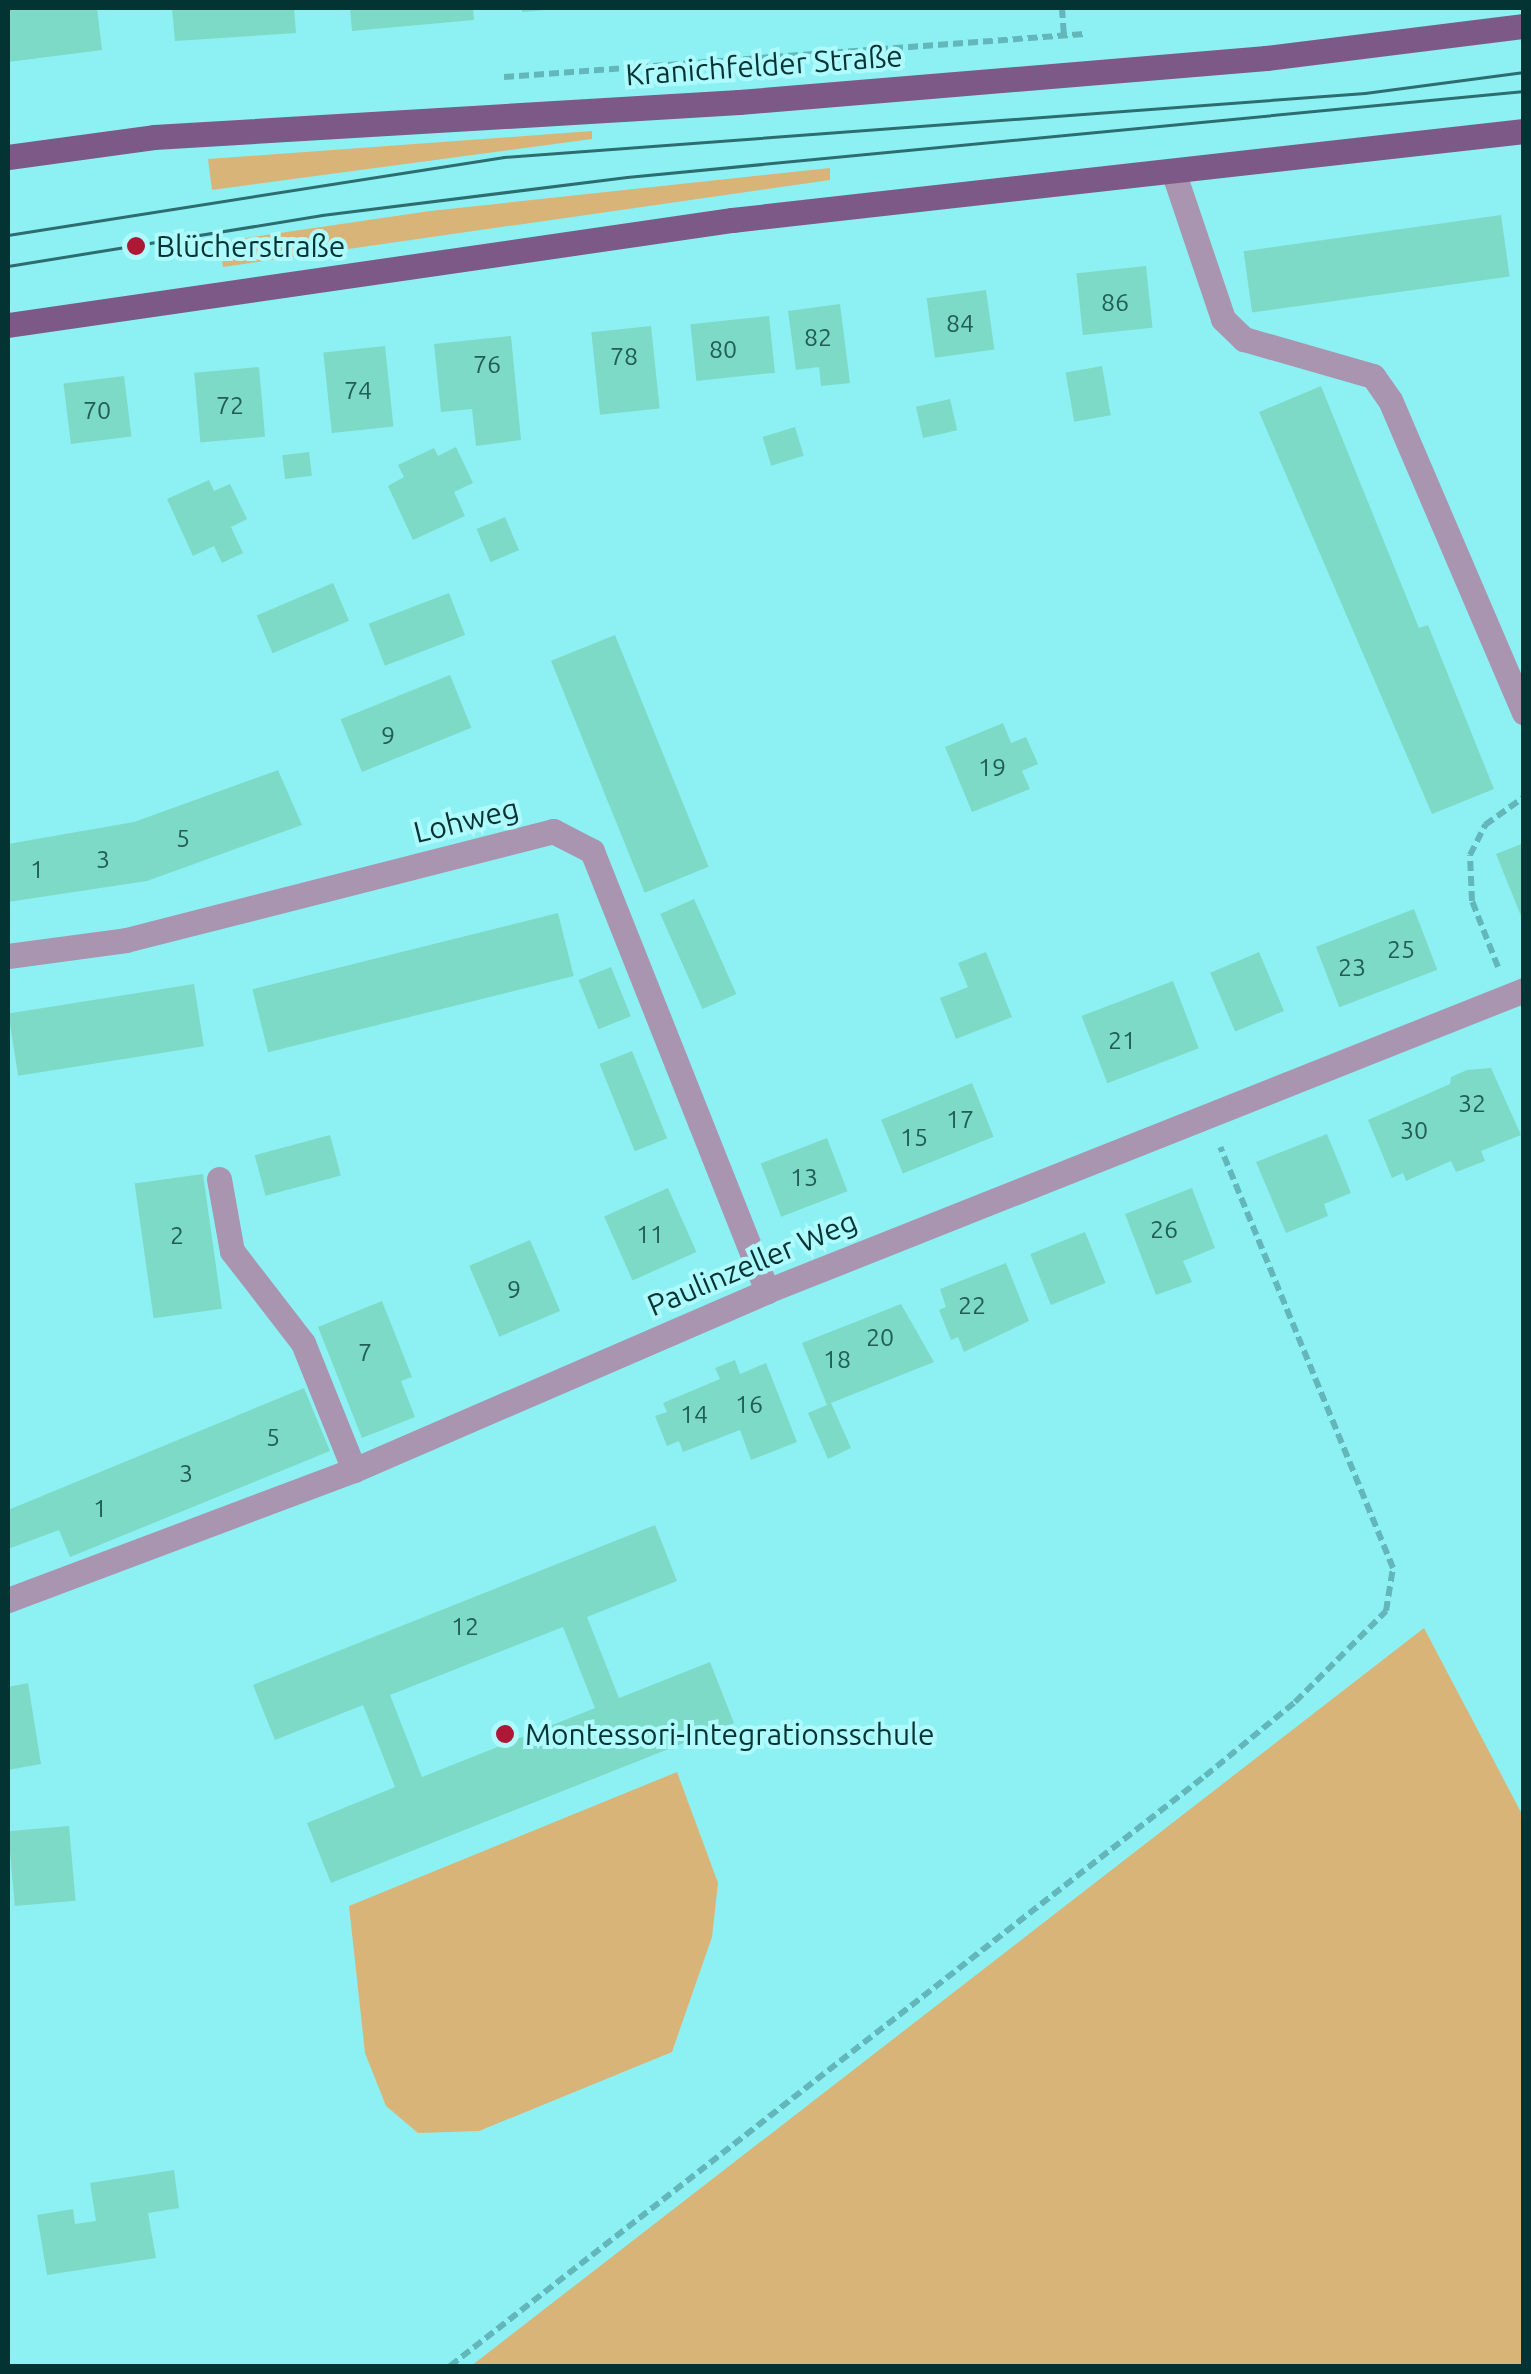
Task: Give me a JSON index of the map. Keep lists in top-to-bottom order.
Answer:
{
  "streets": {
    "main road": ["Kranichfelder Straße"],
    "street": ["Lohweg", "Paulinzeller Weg"]
  },
  "crossings": [
    ["Lohweg", "Paulinzeller Weg"]
  ],
  "places": ["Blücherstraße", "Montessori-Integrationsschule"],
  "house_numbers": [
    "86",
    "84",
    "82",
    "80",
    "78",
    "76",
    "74",
    "72",
    "70",
    "9",
    "19",
    "5",
    "3",
    "1",
    "25",
    "23",
    "21",
    "32",
    "17",
    "30",
    "15",
    "13",
    "26",
    "11",
    "2",
    "9",
    "22",
    "20",
    "7",
    "18",
    "16",
    "14",
    "5",
    "3",
    "1",
    "12"
  ]
}
